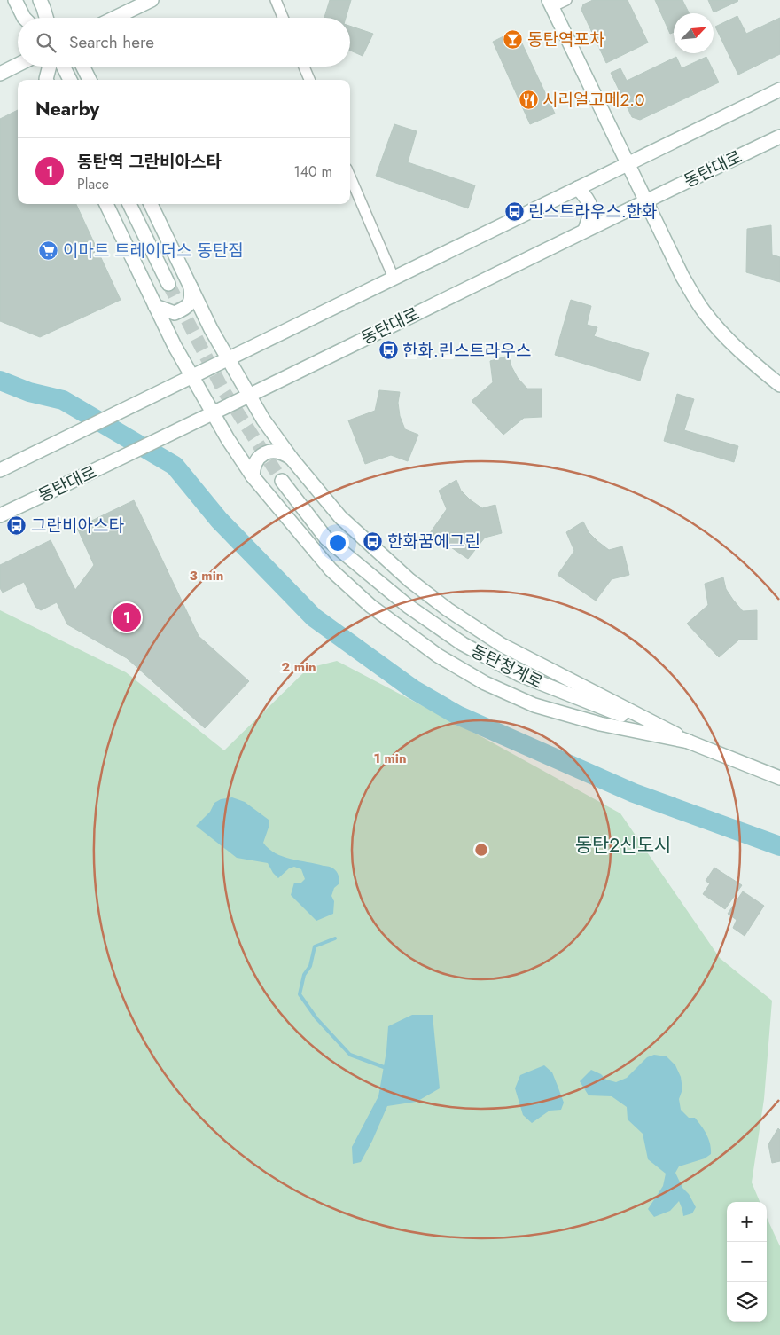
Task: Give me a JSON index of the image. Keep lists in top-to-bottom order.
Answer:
{
  "streets": {
    "street": ["동탄대로", "동탄청계로"]
  },
  "districts": ["동탄2신도시"],
  "places": {
    "bar": ["동탄역포차"],
    "restaurant": ["시리얼고메2.0"],
    "bus stop": [
      "린스트라우스.한화",
      "한화.린스트라우스",
      "그란비아스타",
      "한화꿈에그린"
    ],
    "supermarket": ["이마트 트레이더스 동탄점"]
  },
  "north": "top right",
  "page": {
    "search": "Search here",
    "heading": "Nearby",
    "list": [
      {
        "mark": "1",
        "name": "동탄역 그란비아스타",
        "note": "Place",
        "value": "140 m"
      }
    ],
    "pins": "1",
    "map_buttons": ["+", "−"]
  },
  "rings": ["3 min", "2 min", "1 min"]
}
